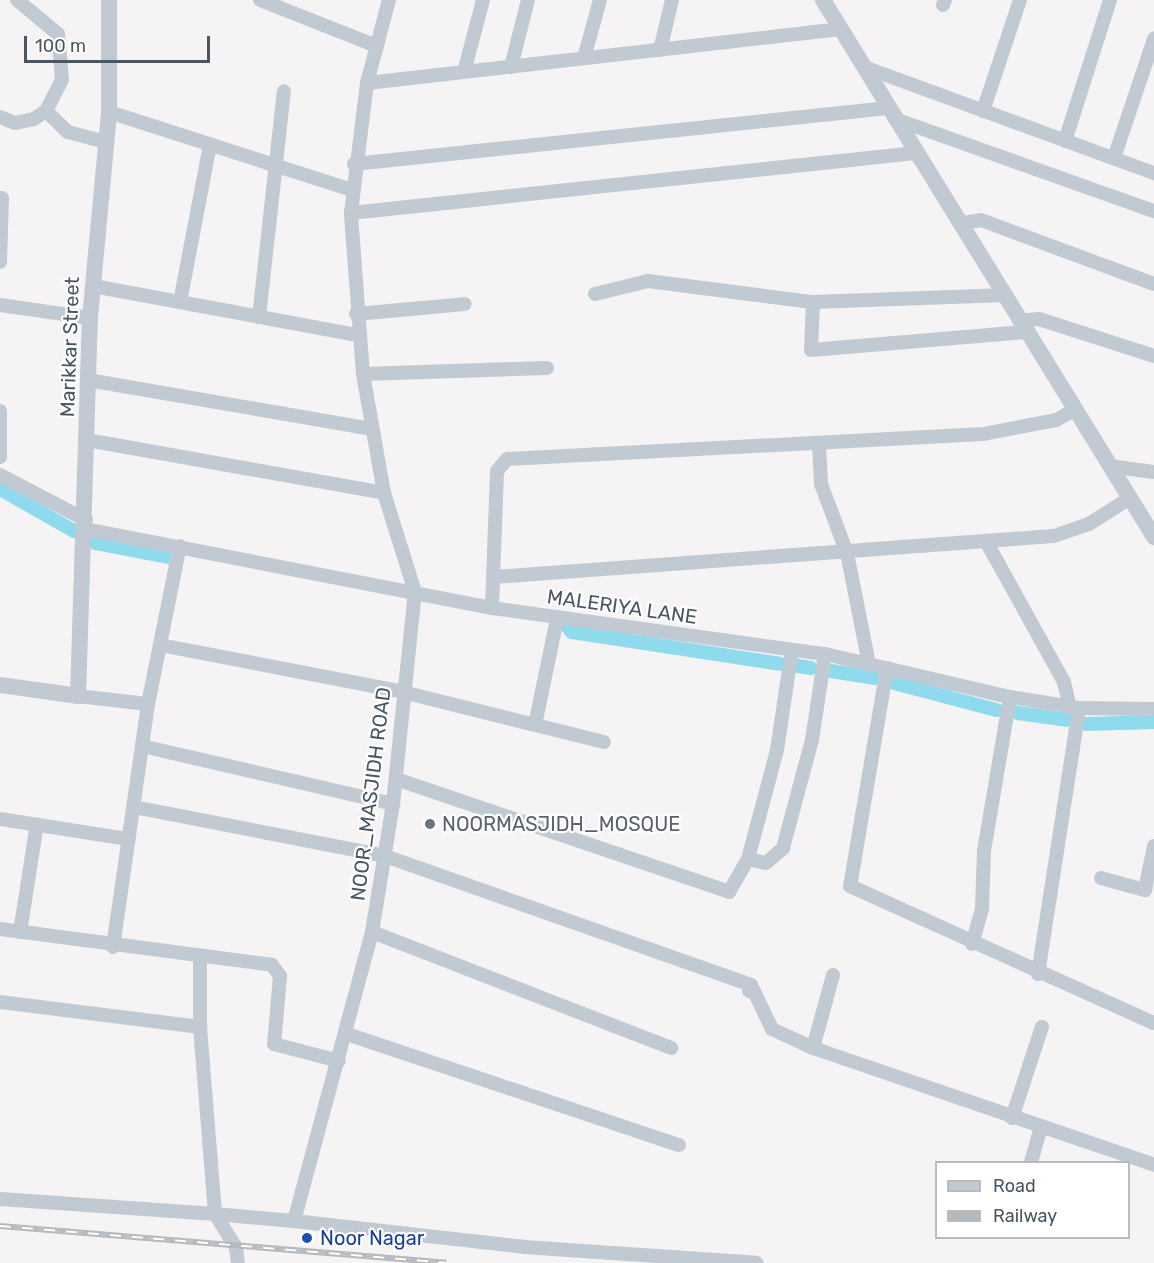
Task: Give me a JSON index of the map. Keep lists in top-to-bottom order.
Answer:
{
  "streets": {
    "street": ["Marikkar Street", "MALERIYA LANE", "NOOR_MASJIDH ROAD"]
  },
  "crossings": [
    ["Marikkar Street", "MALERIYA LANE"],
    ["MALERIYA LANE", "NOOR_MASJIDH ROAD"]
  ],
  "places": ["NOORMASJIDH_MOSQUE", "Noor Nagar"],
  "legend": ["Road", "Railway"],
  "scale_bar": "100 m"
}
